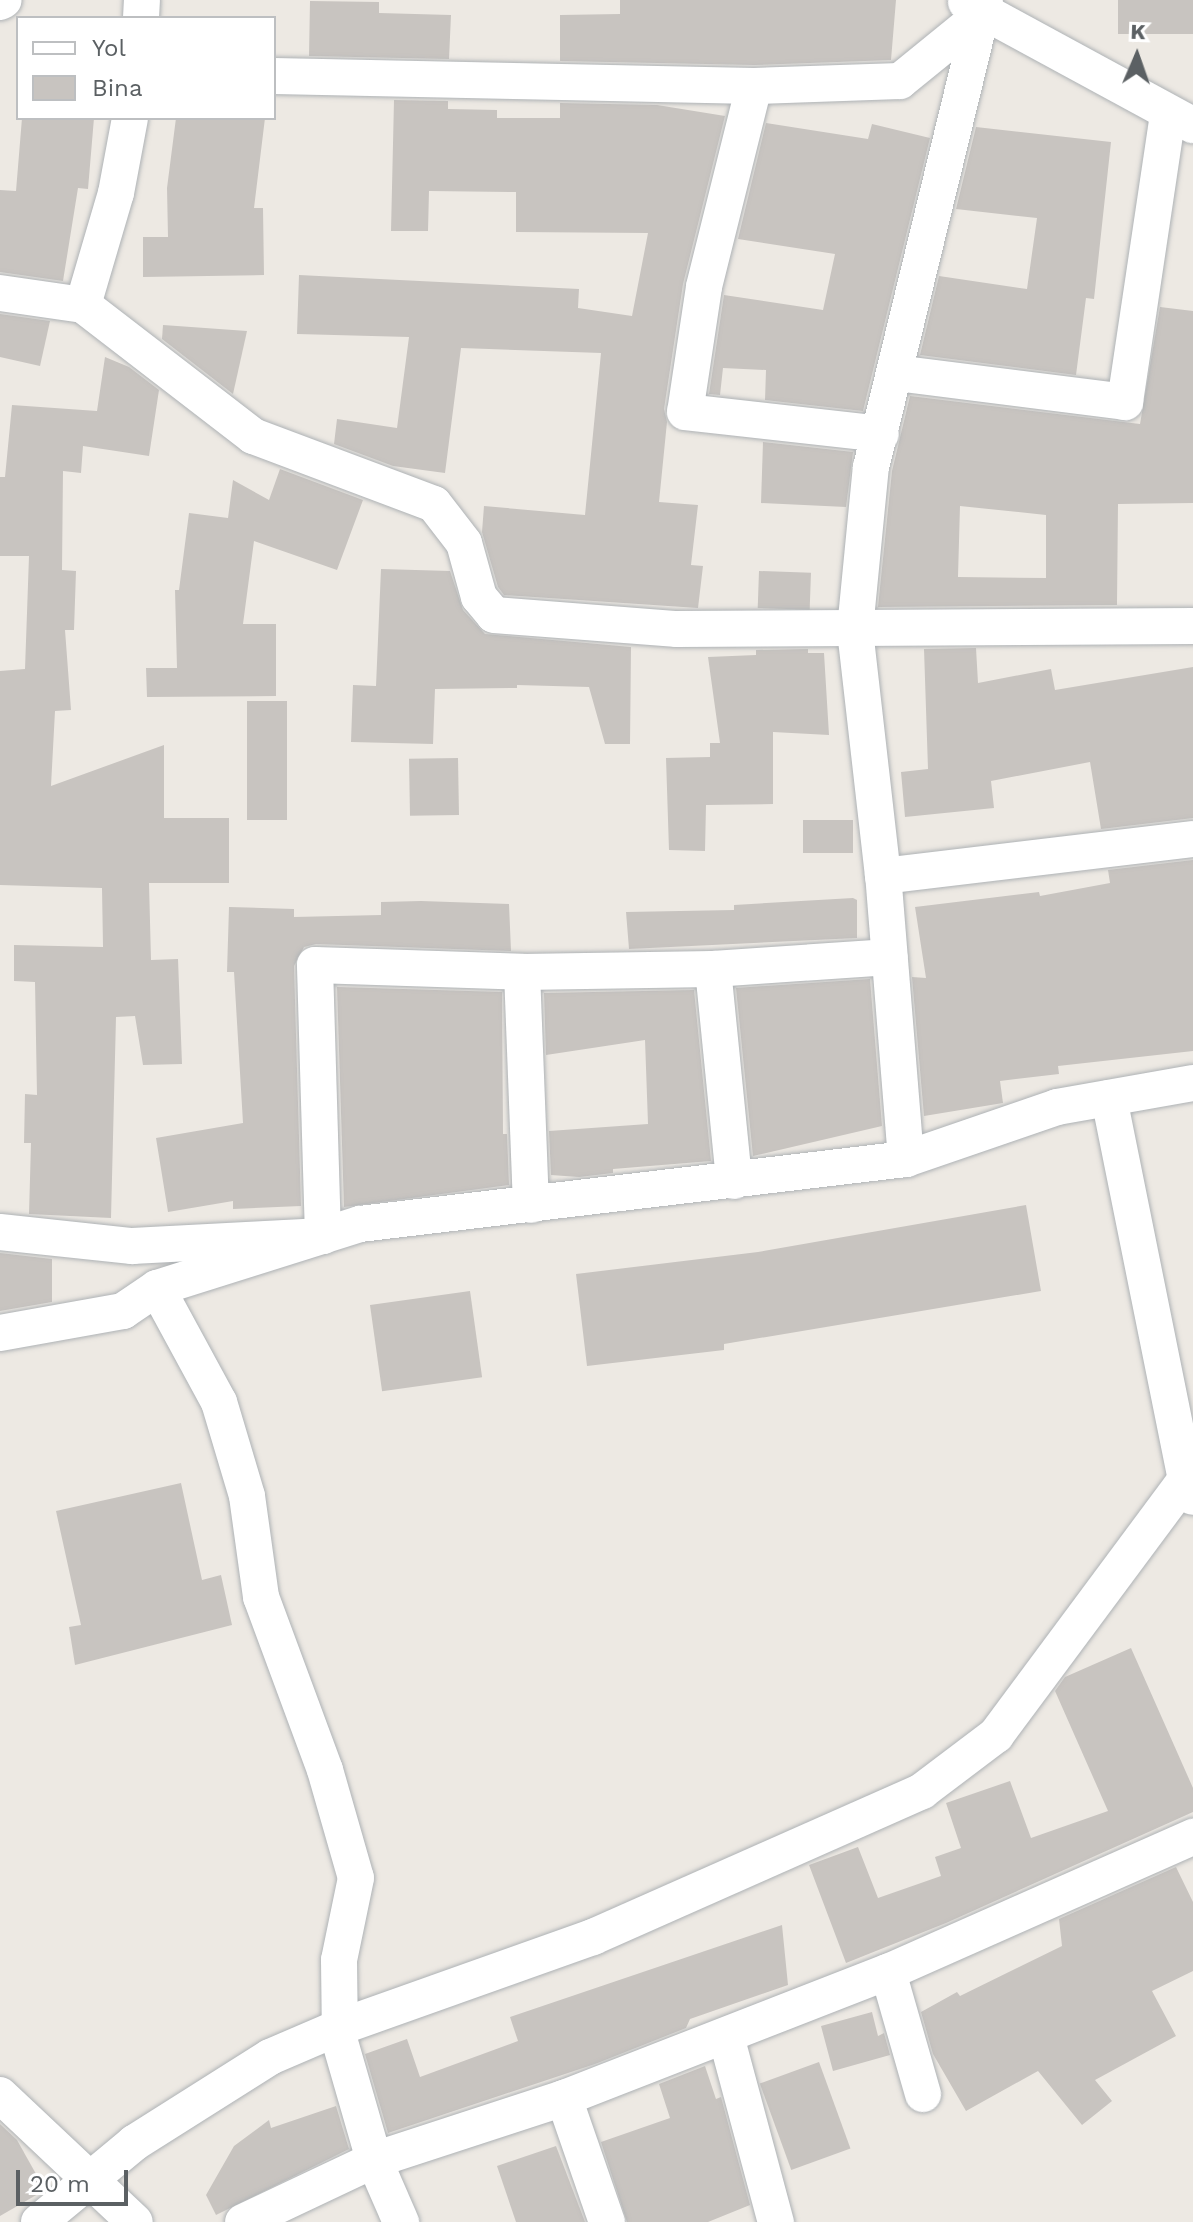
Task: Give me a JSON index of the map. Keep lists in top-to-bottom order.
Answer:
{
  "legend": ["Yol", "Bina"],
  "scale_bar": "20 m",
  "north": "top"
}
